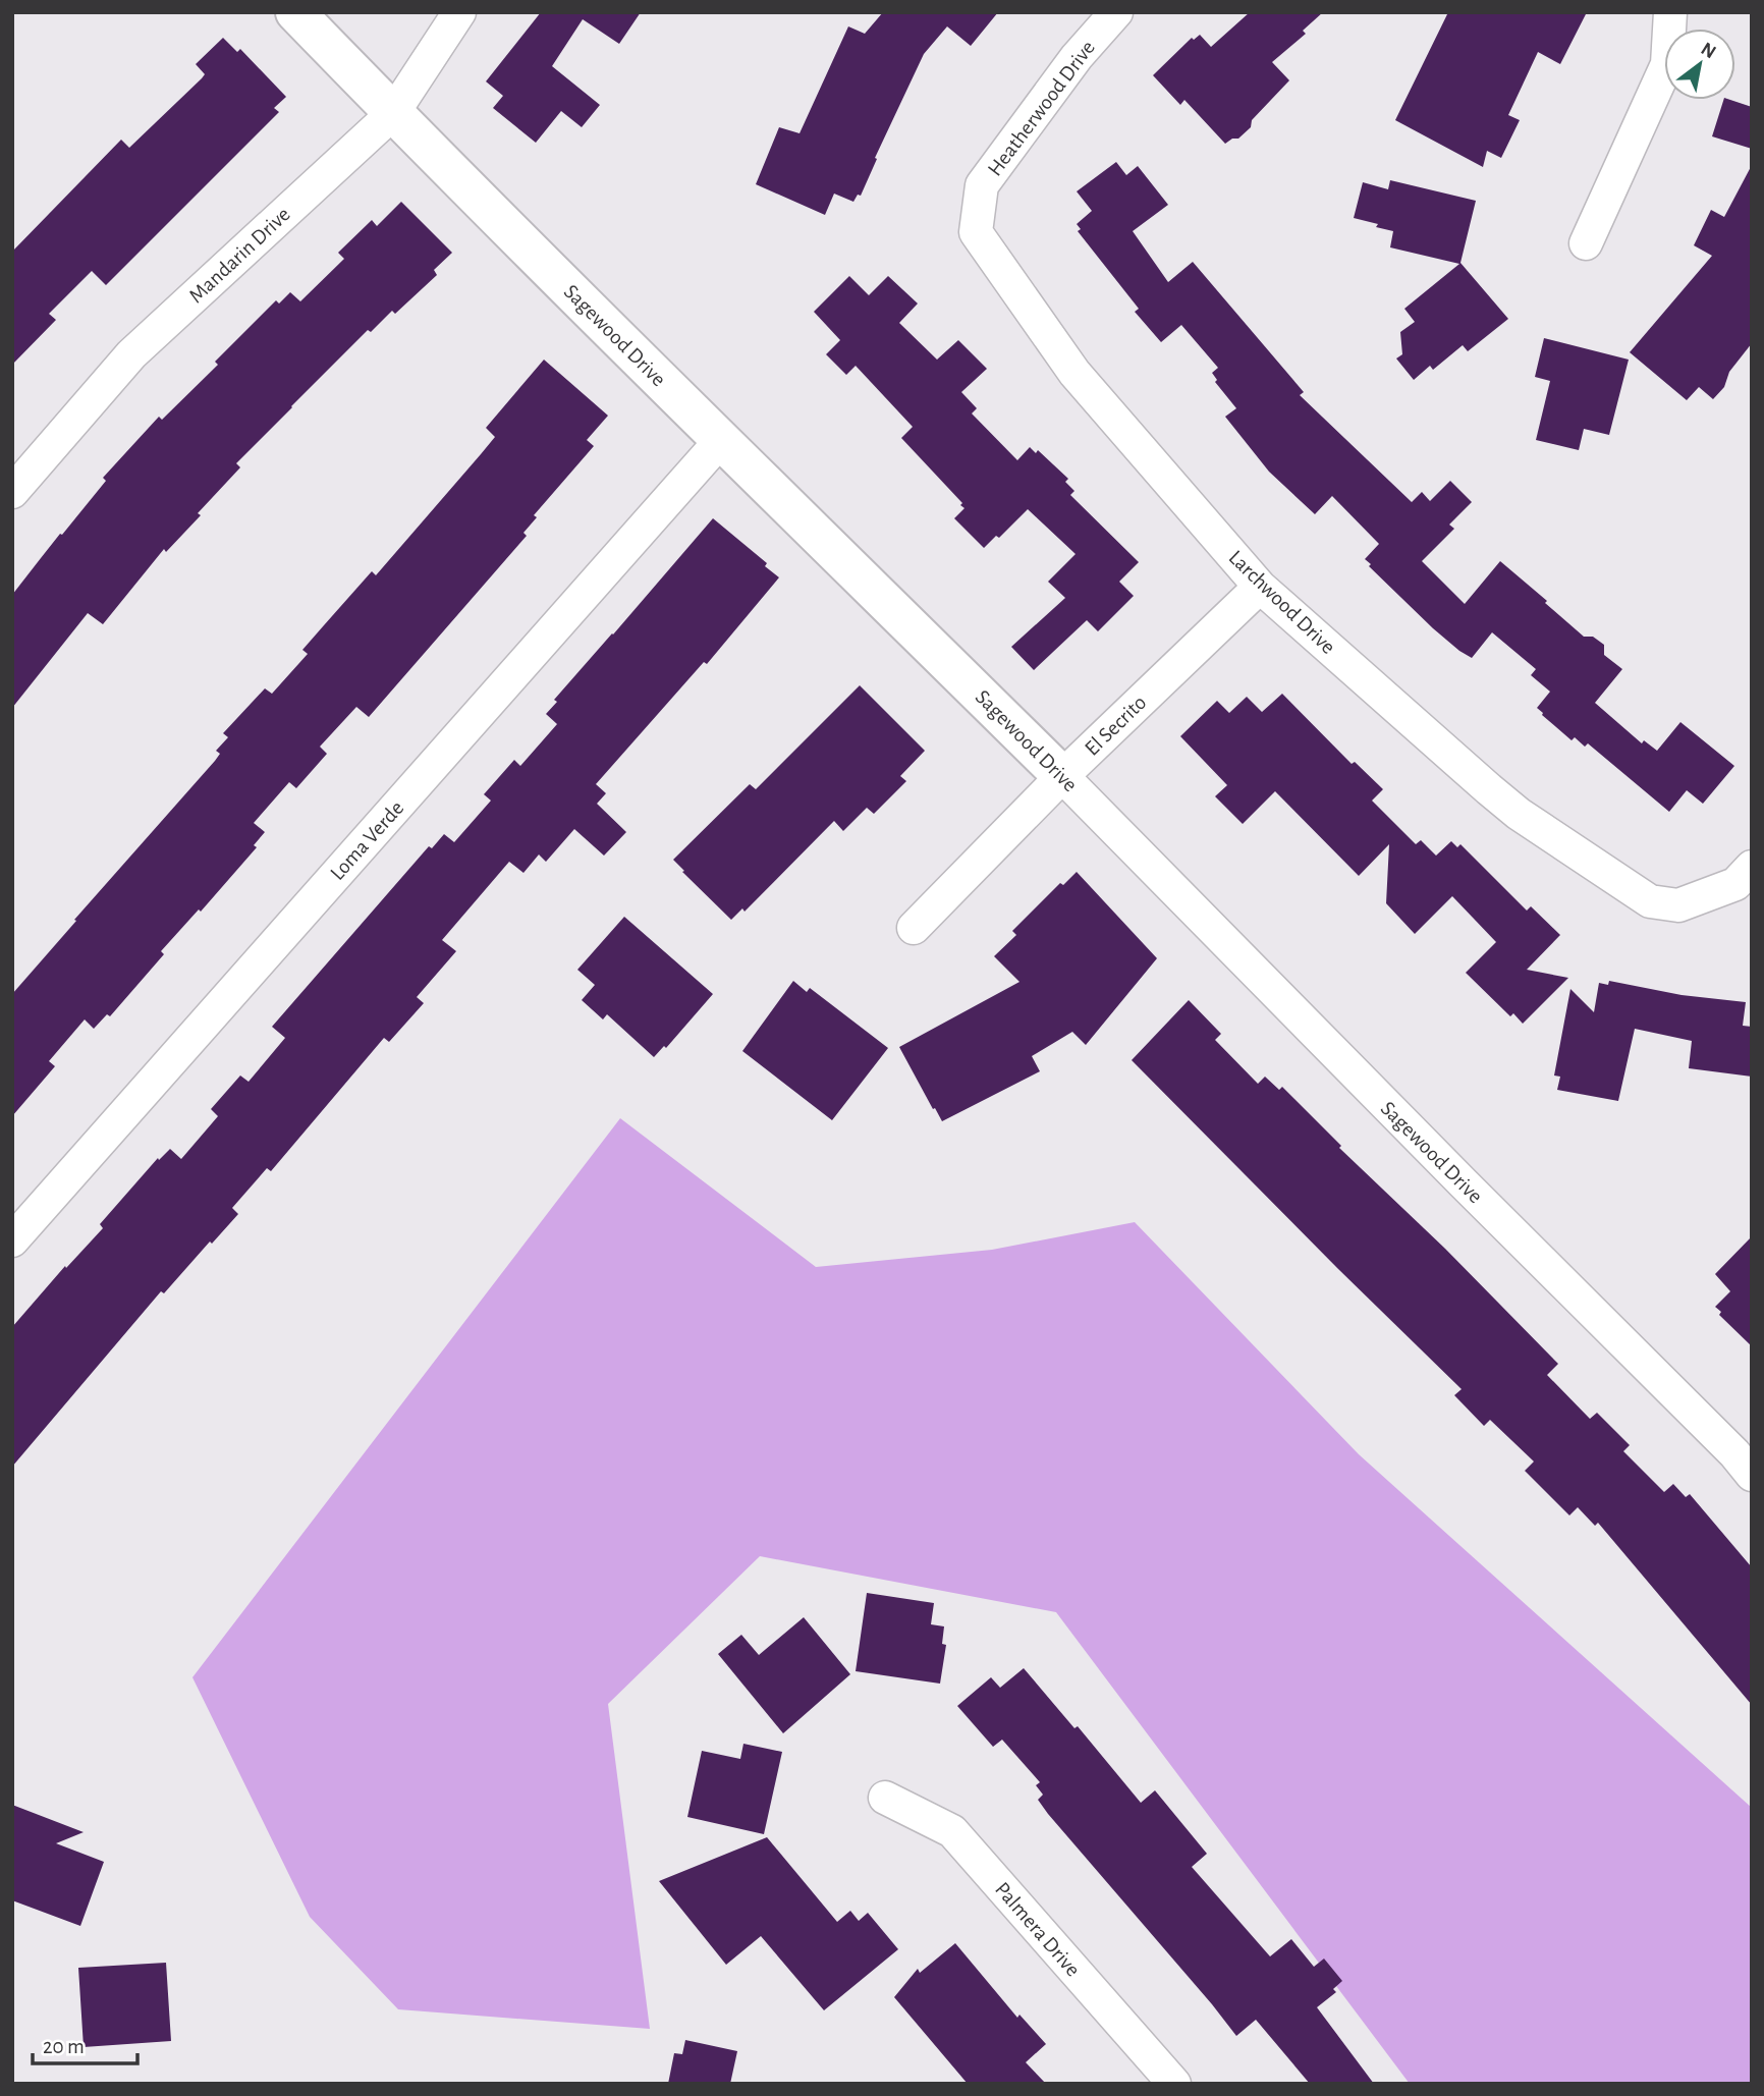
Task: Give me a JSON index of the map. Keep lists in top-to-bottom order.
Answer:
{
  "streets": {
    "street": [
      "Heatherwood Drive",
      "Mandarin Drive",
      "Sagewood Drive",
      "Larchwood Drive",
      "El Secrito",
      "Loma Verde",
      "Palmera Drive"
    ]
  },
  "crossings": [
    ["Heatherwood Drive", "Larchwood Drive"],
    ["Mandarin Drive", "Sagewood Drive"],
    ["Sagewood Drive", "El Secrito"],
    ["Sagewood Drive", "Loma Verde"],
    ["Larchwood Drive", "El Secrito"]
  ],
  "scale_bar": "20 m",
  "north": "top right"
}
